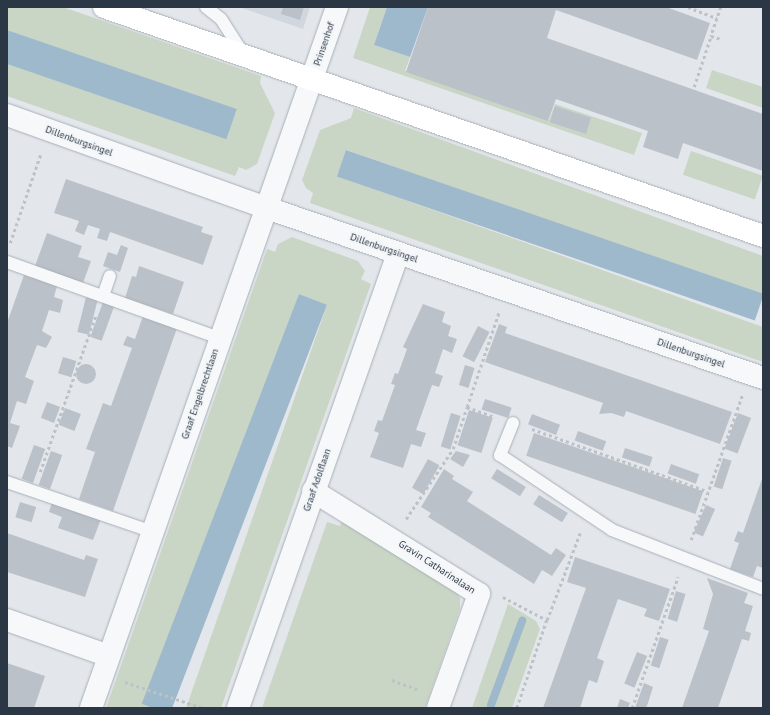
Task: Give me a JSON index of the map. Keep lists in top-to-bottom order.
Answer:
{
  "streets": {
    "street": [
      "Prinsenhof",
      "Dillenburgsingel",
      "Graaf Engelbrechtlaan",
      "Graaf Adolflaan",
      "Gravin Catharinalaan"
    ]
  },
  "crossings": [
    ["Prinsenhof", "Graaf Engelbrechtlaan"],
    ["Dillenburgsingel", "Graaf Engelbrechtlaan"],
    ["Dillenburgsingel", "Graaf Adolflaan"],
    ["Graaf Adolflaan", "Gravin Catharinalaan"]
  ]
}
